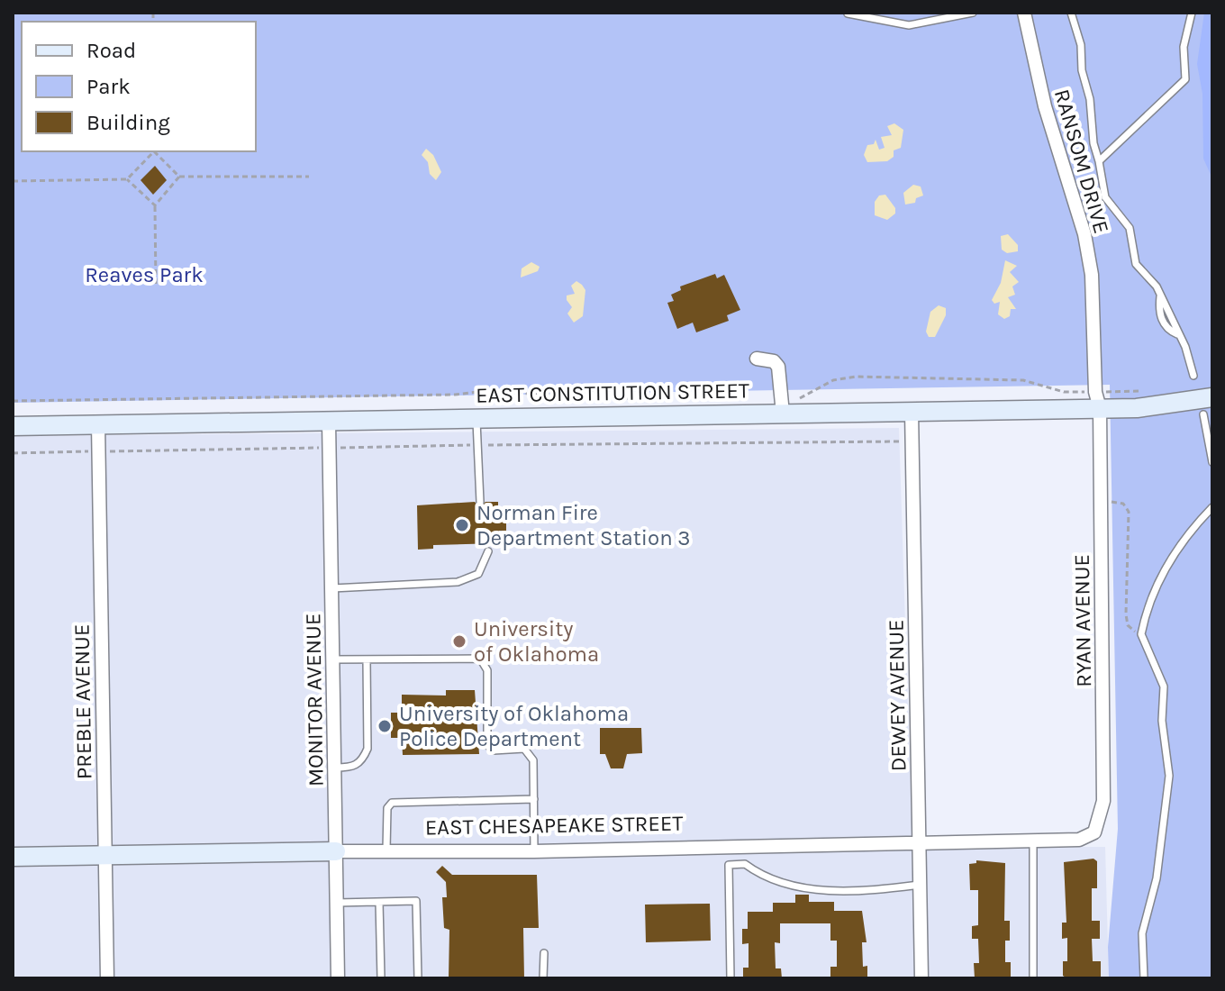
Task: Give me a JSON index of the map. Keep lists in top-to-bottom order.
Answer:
{
  "streets": {
    "main road": ["EAST CONSTITUTION STREET", "EAST CHESAPEAKE STREET"],
    "street": [
      "RANSOM DRIVE",
      "RYAN AVENUE",
      "DEWEY AVENUE",
      "MONITOR AVENUE",
      "PREBLE AVENUE"
    ]
  },
  "crossings": [
    ["RANSOM DRIVE", "EAST CONSTITUTION STREET"],
    ["RANSOM DRIVE", "RYAN AVENUE"],
    ["EAST CONSTITUTION STREET", "RYAN AVENUE"],
    ["EAST CONSTITUTION STREET", "DEWEY AVENUE"],
    ["EAST CONSTITUTION STREET", "MONITOR AVENUE"],
    ["EAST CONSTITUTION STREET", "PREBLE AVENUE"],
    ["RYAN AVENUE", "EAST CHESAPEAKE STREET"],
    ["DEWEY AVENUE", "EAST CHESAPEAKE STREET"],
    ["MONITOR AVENUE", "EAST CHESAPEAKE STREET"],
    ["PREBLE AVENUE", "EAST CHESAPEAKE STREET"]
  ],
  "parks": ["Reaves Park"],
  "places": ["Norman Fire Department Station 3", "University of Oklahoma", "University of Oklahoma Police Department"],
  "legend": ["Road", "Park", "Building"]
}
